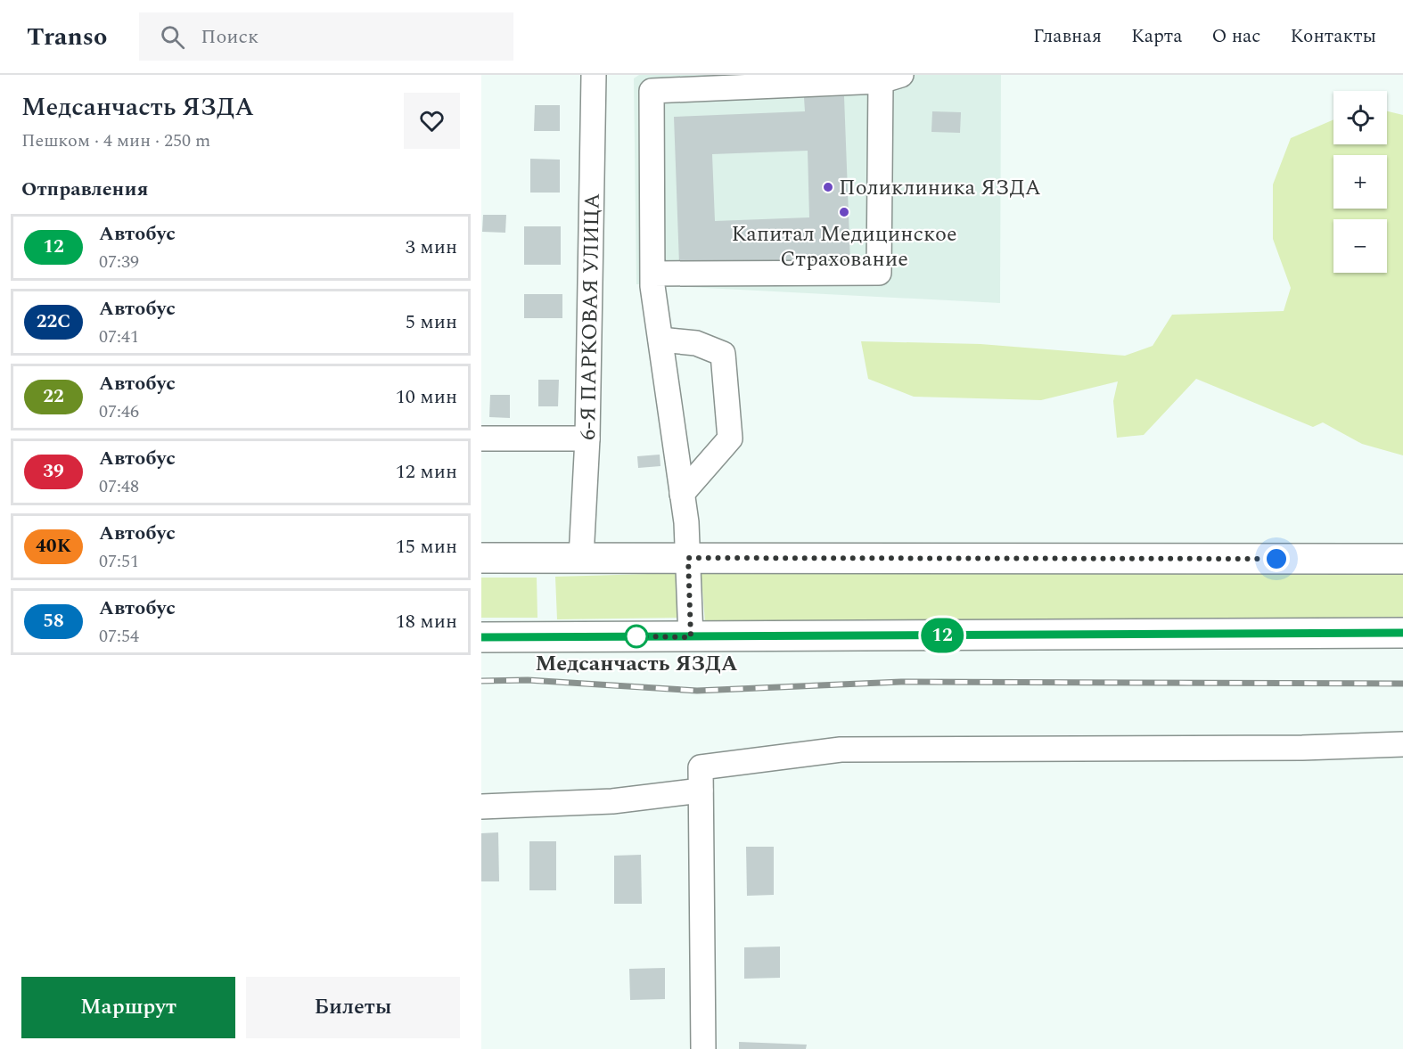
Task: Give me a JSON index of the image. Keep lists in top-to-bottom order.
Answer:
{
  "streets": {
    "street": ["6-Я ПАРКОВАЯ УЛИЦА"]
  },
  "places": ["Поликлиника ЯЗДА", "Капитал Медицинское Страхование", "Медсанчасть ЯЗДА"],
  "lines": ["bus line 12"],
  "page": {
    "header": "Transo",
    "search": "Поиск",
    "nav": [
      "Главная",
      "Карта",
      "О нас",
      "Контакты"
    ],
    "heading": [
      ["Медсанчасть ЯЗДА", "Пешком · 4 мин · 250 m"],
      "Отправления"
    ],
    "on_map": "12",
    "map_buttons": ["+", "−"],
    "list": [
      {
        "mark": "12",
        "name": "Автобус",
        "note": "07:39",
        "value": "3 мин"
      },
      {
        "mark": "22С",
        "name": "Автобус",
        "note": "07:41",
        "value": "5 мин"
      },
      {
        "mark": "22",
        "name": "Автобус",
        "note": "07:46",
        "value": "10 мин"
      },
      {
        "mark": "39",
        "name": "Автобус",
        "note": "07:48",
        "value": "12 мин"
      },
      {
        "mark": "40К",
        "name": "Автобус",
        "note": "07:51",
        "value": "15 мин"
      },
      {
        "mark": "58",
        "name": "Автобус",
        "note": "07:54",
        "value": "18 мин"
      }
    ],
    "buttons": ["Маршрут", "Билеты"]
  }
}
